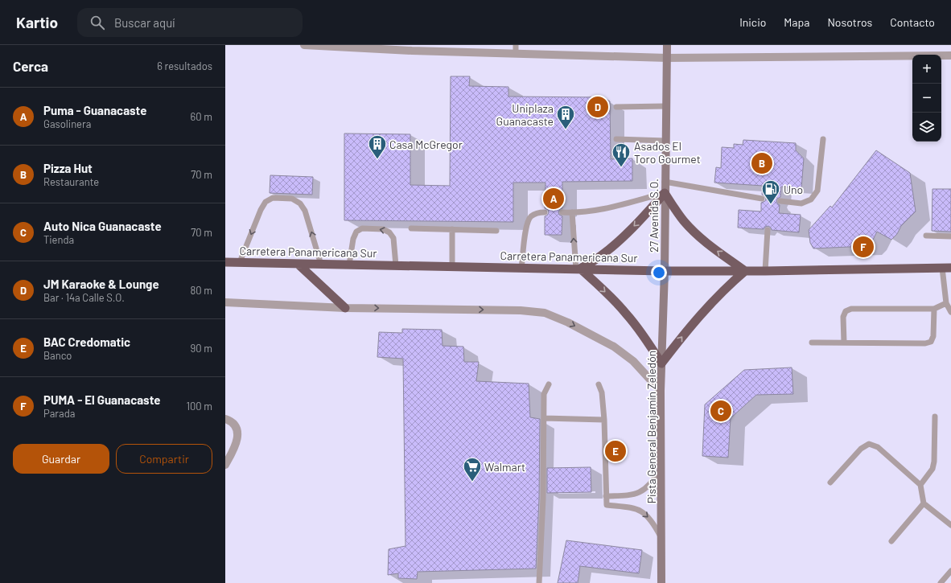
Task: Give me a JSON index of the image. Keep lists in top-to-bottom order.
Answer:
{
  "streets": {
    "highway": ["Carretera Panamericana Sur"],
    "main road": ["27 Avenida S.O.", "Pista General Benjamín Zeledón"]
  },
  "crossings": [
    ["27 Avenida S.O.", "Carretera Panamericana Sur"],
    ["27 Avenida S.O.", "Pista General Benjamín Zeledón"],
    ["Carretera Panamericana Sur", "Pista General Benjamín Zeledón"]
  ],
  "places": {
    "building": ["Uniplaza Guanacaste", "Casa McGregor"],
    "restaurant": ["Asados El Toro Gourmet"],
    "fuel station": ["Uno"],
    "supermarket": ["Walmart"]
  },
  "page": {
    "header": "Kartio",
    "search": "Buscar aquí",
    "nav": [
      "Inicio",
      "Mapa",
      "Nosotros",
      "Contacto"
    ],
    "heading": ["Cerca", "6 resultados"],
    "map_buttons": ["+", "−"],
    "list": [
      {
        "mark": "A",
        "name": "Puma - Guanacaste",
        "note": "Gasolinera",
        "value": "60 m"
      },
      {
        "mark": "B",
        "name": "Pizza Hut",
        "note": "Restaurante",
        "value": "70 m"
      },
      {
        "mark": "C",
        "name": "Auto Nica Guanacaste",
        "note": "Tienda",
        "value": "70 m"
      },
      {
        "mark": "D",
        "name": "JM Karaoke & Lounge",
        "note": "Bar · 14a Calle S.O.",
        "value": "80 m"
      },
      {
        "mark": "E",
        "name": "BAC Credomatic",
        "note": "Banco",
        "value": "90 m"
      },
      {
        "mark": "F",
        "name": "PUMA - El Guanacaste",
        "note": "Parada",
        "value": "100 m"
      }
    ],
    "pins": [
      "D",
      "B",
      "A",
      "F",
      "C",
      "E"
    ],
    "buttons": ["Guardar", "Compartir"]
  }
}
